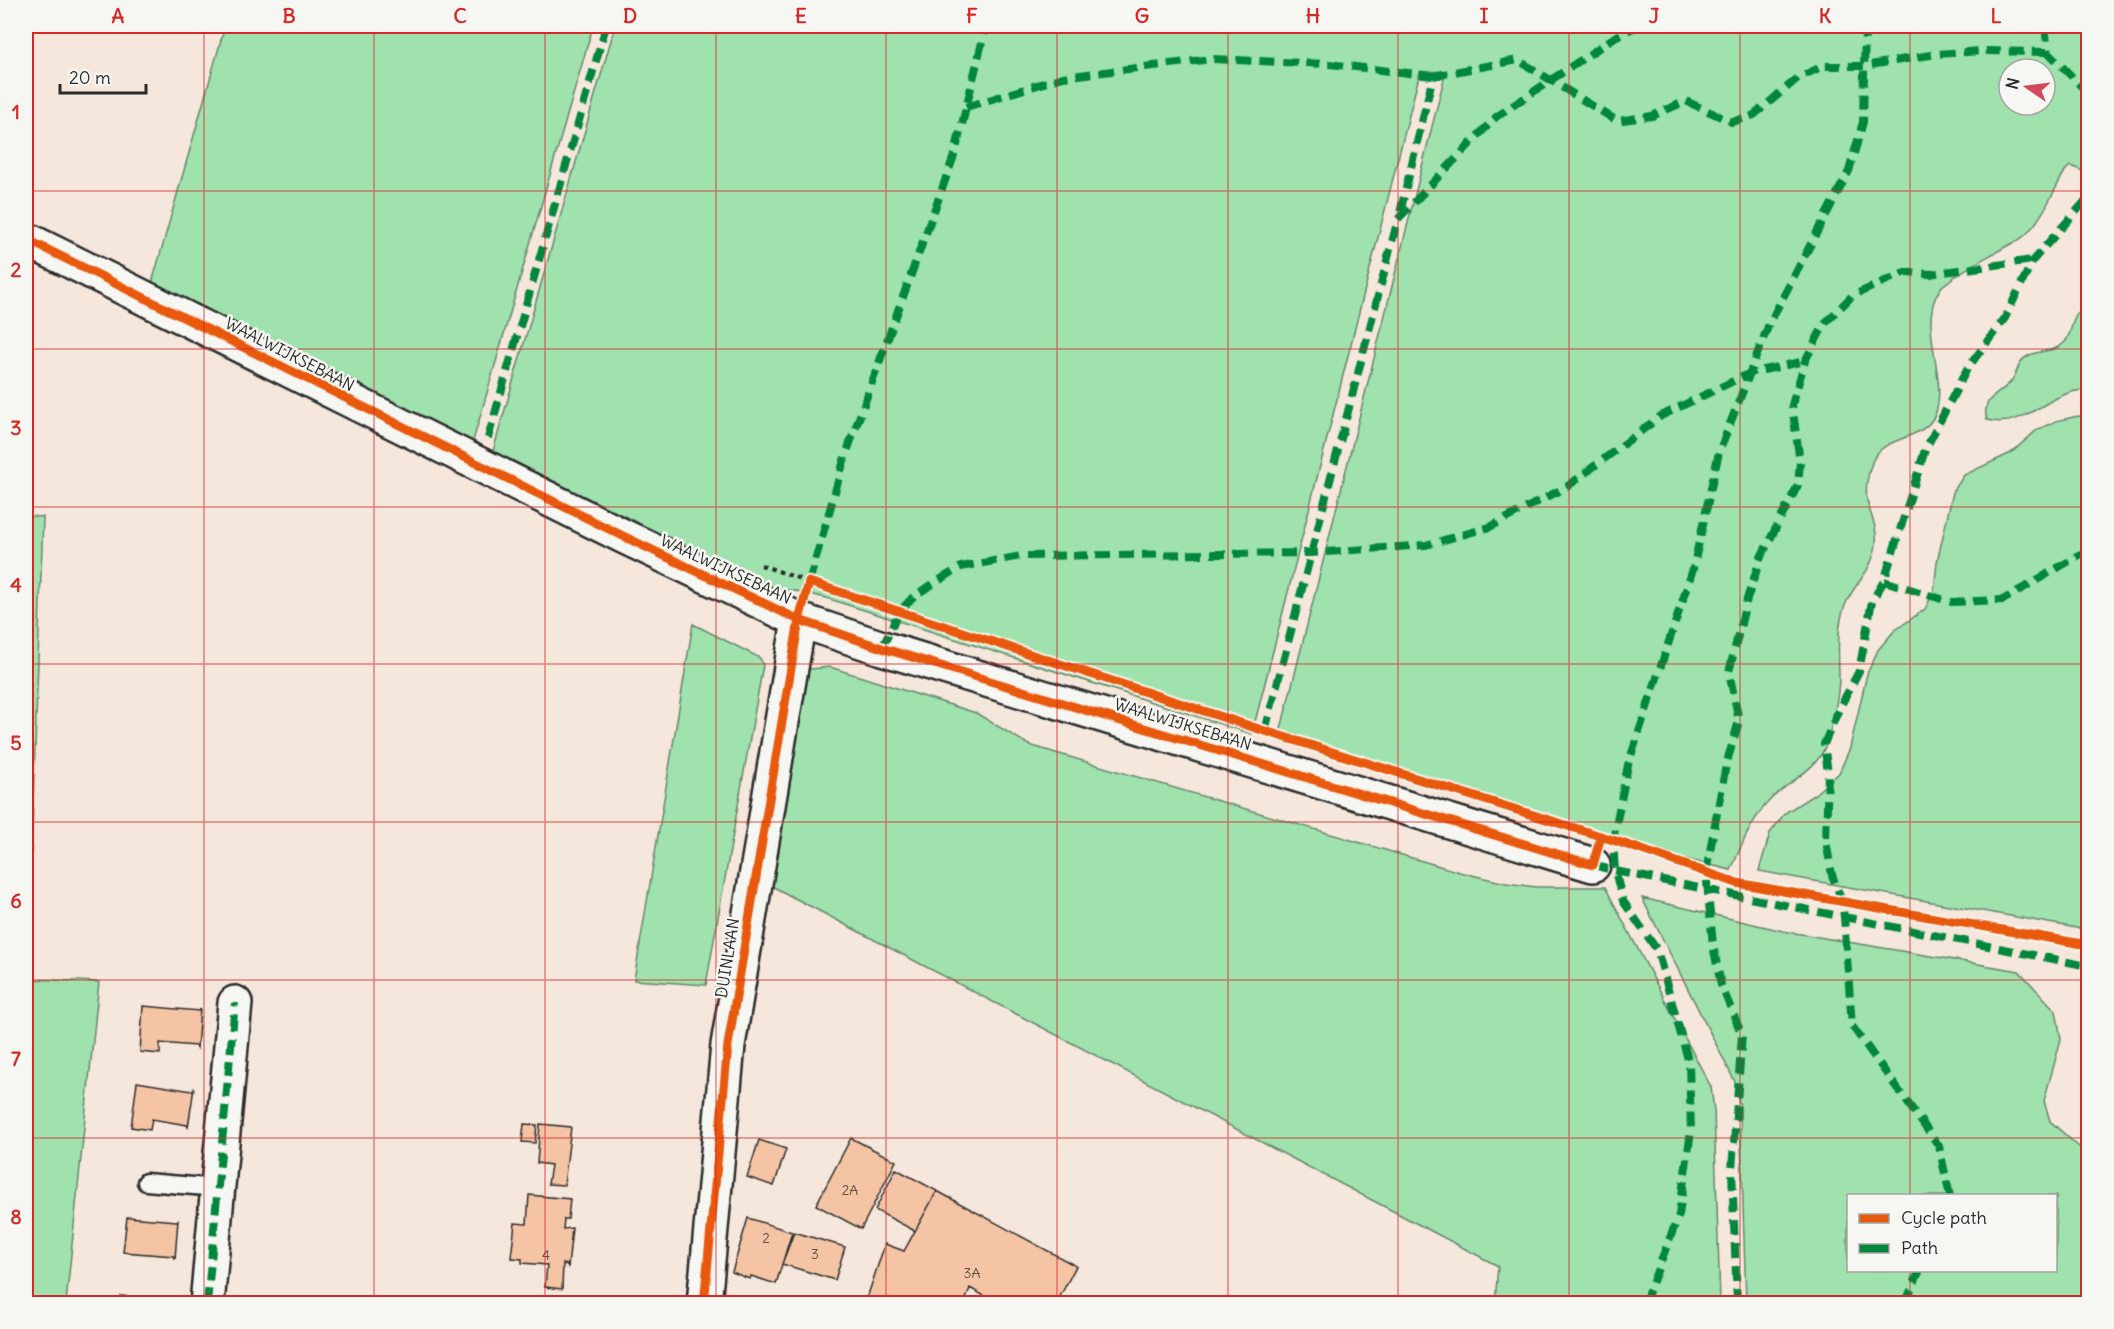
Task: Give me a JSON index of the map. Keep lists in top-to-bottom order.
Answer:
{
  "streets": {
    "street": ["WAALWIJKSEBAAN", "DUINLAAN"]
  },
  "crossings": [
    ["WAALWIJKSEBAAN", "DUINLAAN"]
  ],
  "house_numbers": [
    "2A",
    "2",
    "3",
    "4",
    "3A"
  ],
  "legend": ["Cycle path", "Path"],
  "scale_bar": "20 m",
  "north": "left",
  "grid": {
    "columns": [
      "A",
      "B",
      "C",
      "D",
      "E",
      "F",
      "G",
      "H",
      "I",
      "J",
      "K",
      "L"
    ],
    "rows": [
      "1",
      "2",
      "3",
      "4",
      "5",
      "6",
      "7",
      "8"
    ]
  }
}
